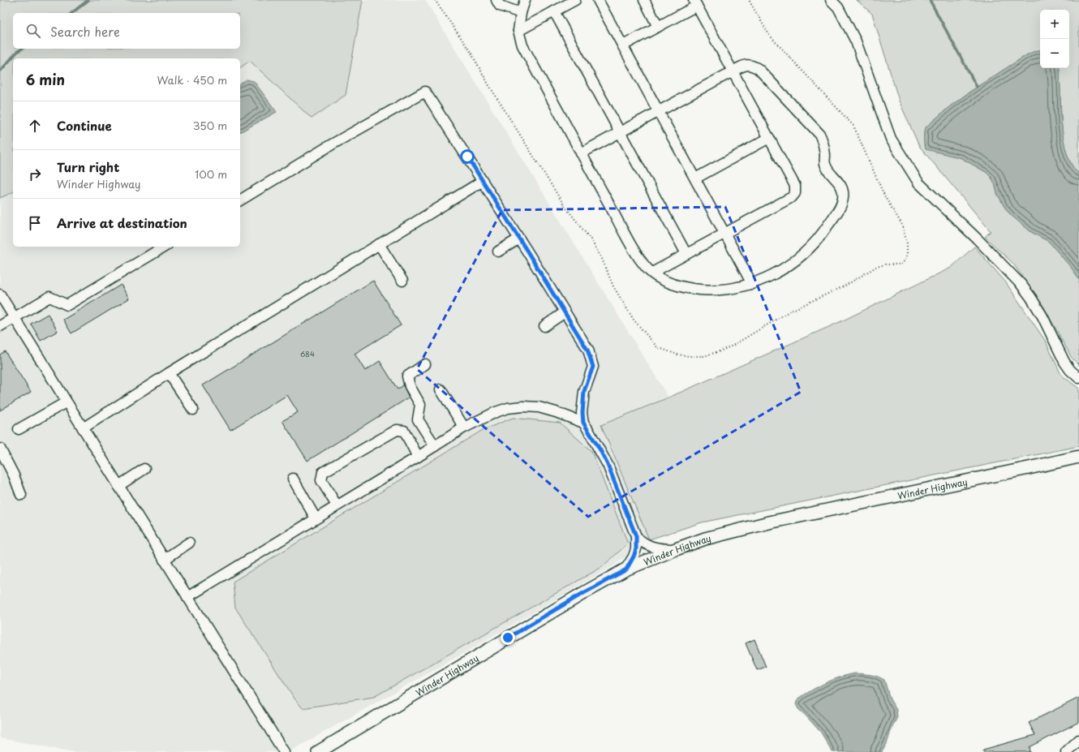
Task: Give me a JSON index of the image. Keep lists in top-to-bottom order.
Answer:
{
  "streets": {
    "main road": ["Winder Highway"]
  },
  "house_numbers": ["684"],
  "page": {
    "map_buttons": ["+", "−"],
    "search": "Search here",
    "heading": ["6 min", "Walk · 450 m"],
    "list": [
      ["Continue", "350 m"],
      ["Turn right", "Winder Highway", "100 m"],
      "Arrive at destination"
    ]
  }
}
